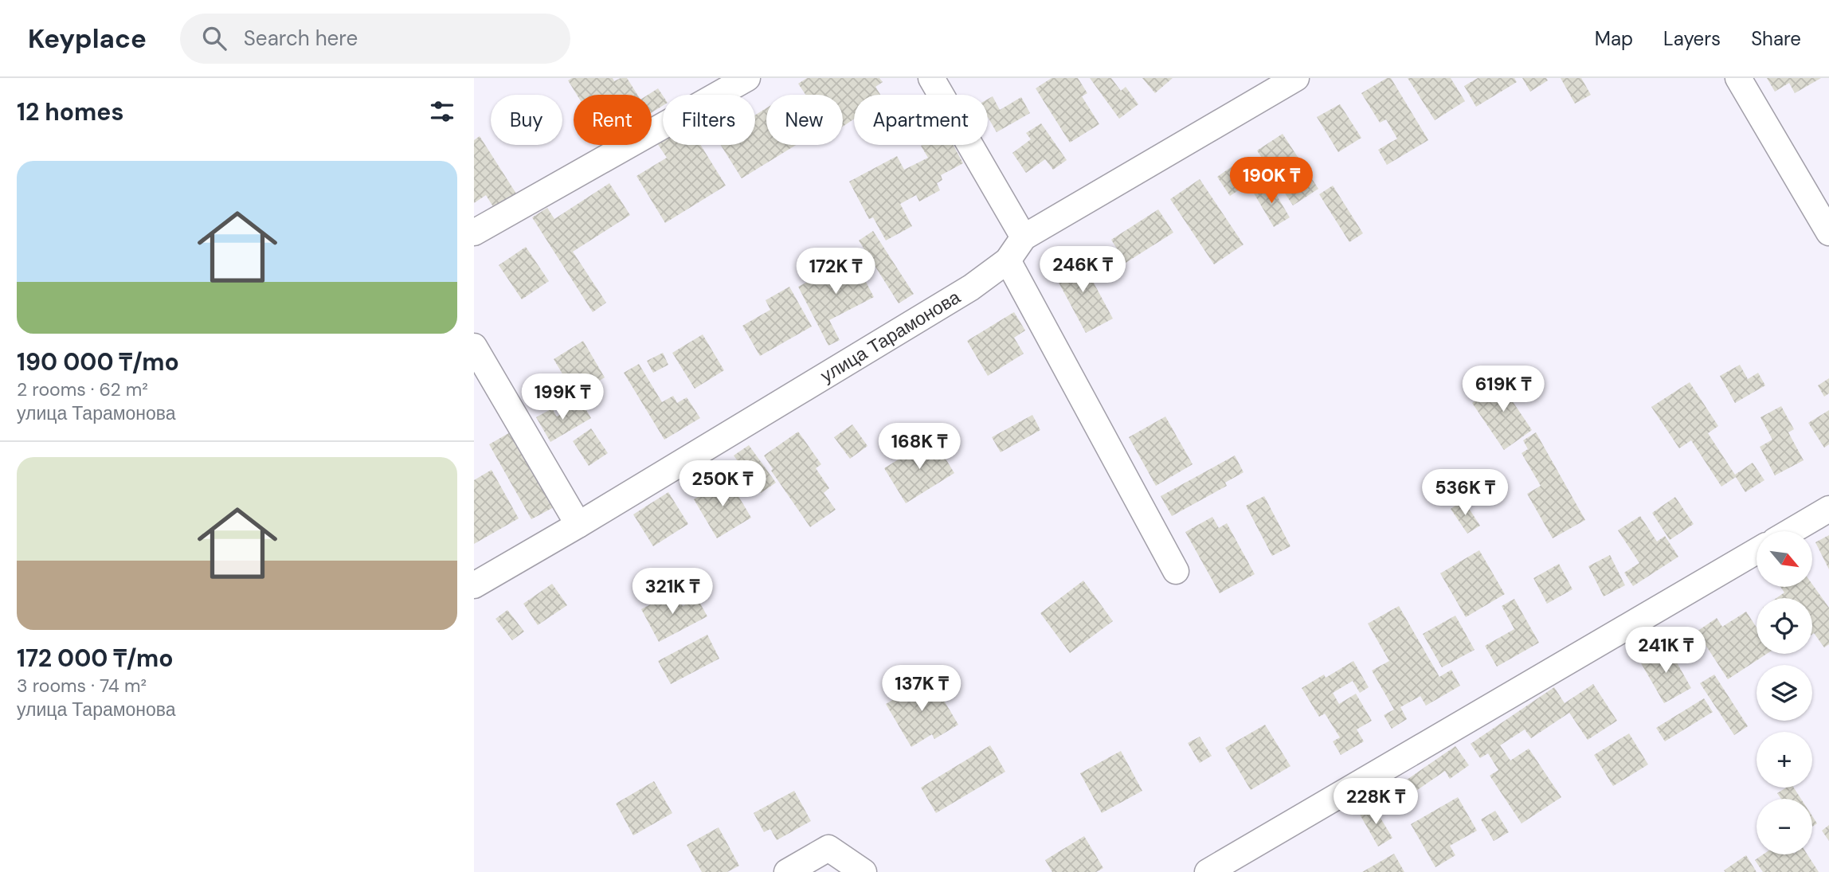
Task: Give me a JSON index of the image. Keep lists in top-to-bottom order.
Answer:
{
  "streets": {
    "street": ["улица Тарамонова"]
  },
  "north": "bottom right",
  "page": {
    "header": "Keyplace",
    "search": "Search here",
    "nav": ["Map", "Layers", "Share"],
    "heading": "12 homes",
    "chip": [
      "Buy",
      "Rent",
      "Filters",
      "New",
      "Apartment"
    ],
    "list": [
      {
        "name": "190 000 ₸/mo",
        "note": "2 rooms · 62 m² · улица Тарамонова"
      },
      {
        "name": "172 000 ₸/mo",
        "note": "3 rooms · 74 m² · улица Тарамонова"
      }
    ],
    "price": [
      "190K ₸",
      "246K ₸",
      "172K ₸",
      "619K ₸",
      "199K ₸",
      "168K ₸",
      "250K ₸",
      "536K ₸",
      "321K ₸",
      "241K ₸",
      "137K ₸",
      "228K ₸"
    ],
    "map_buttons": ["+", "−"]
  }
}
